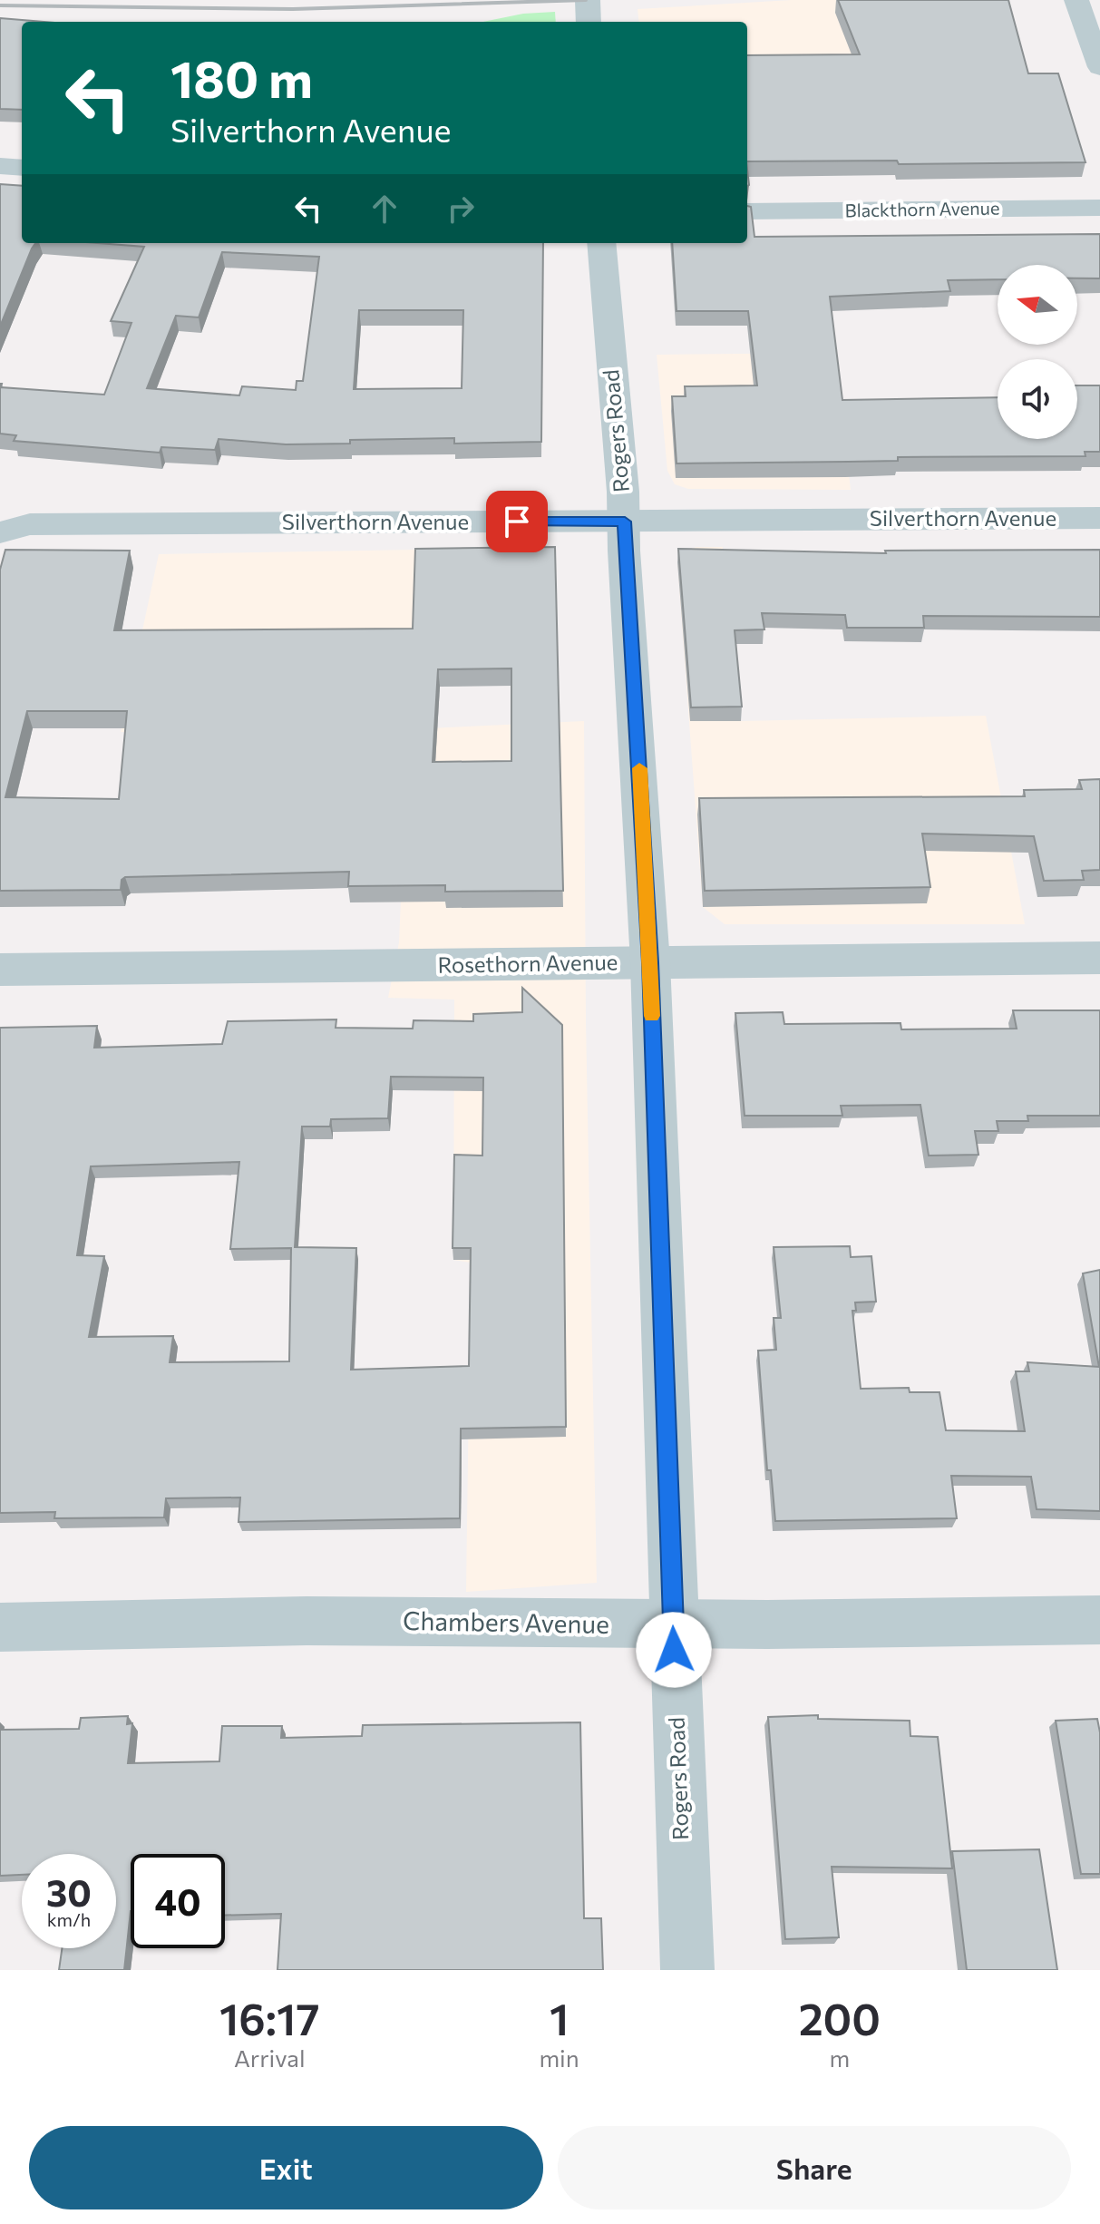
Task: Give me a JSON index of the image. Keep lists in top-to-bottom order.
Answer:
{
  "streets": {
    "street": [
      "Blackthorn Avenue",
      "Rogers Road",
      "Silverthorn Avenue",
      "Rosethorn Avenue",
      "Chambers Avenue"
    ]
  },
  "crossings": [
    ["Rogers Road", "Silverthorn Avenue"],
    ["Rogers Road", "Rosethorn Avenue"],
    ["Rogers Road", "Chambers Avenue"]
  ],
  "north": "left",
  "page": {
    "turn": ["180 m", "Silverthorn Avenue"],
    "speed": "30 km/h",
    "limit": "40",
    "eta": [
      "16:17",
      "Arrival",
      "1",
      "min",
      "200",
      "m"
    ],
    "buttons": ["Exit", "Share"]
  }
}
